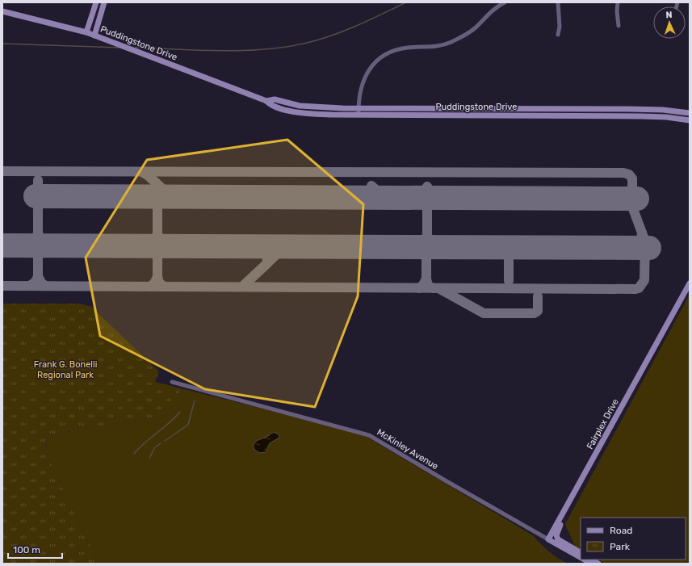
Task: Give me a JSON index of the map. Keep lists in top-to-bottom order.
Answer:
{
  "streets": {
    "street": ["Puddingstone Drive", "Fairplex Drive", "McKinley Avenue"]
  },
  "crossings": [
    ["Fairplex Drive", "McKinley Avenue"]
  ],
  "parks": ["Frank G. Bonelli Regional Park"],
  "legend": ["Road", "Park"],
  "scale_bar": "100 m",
  "north": "top"
}
